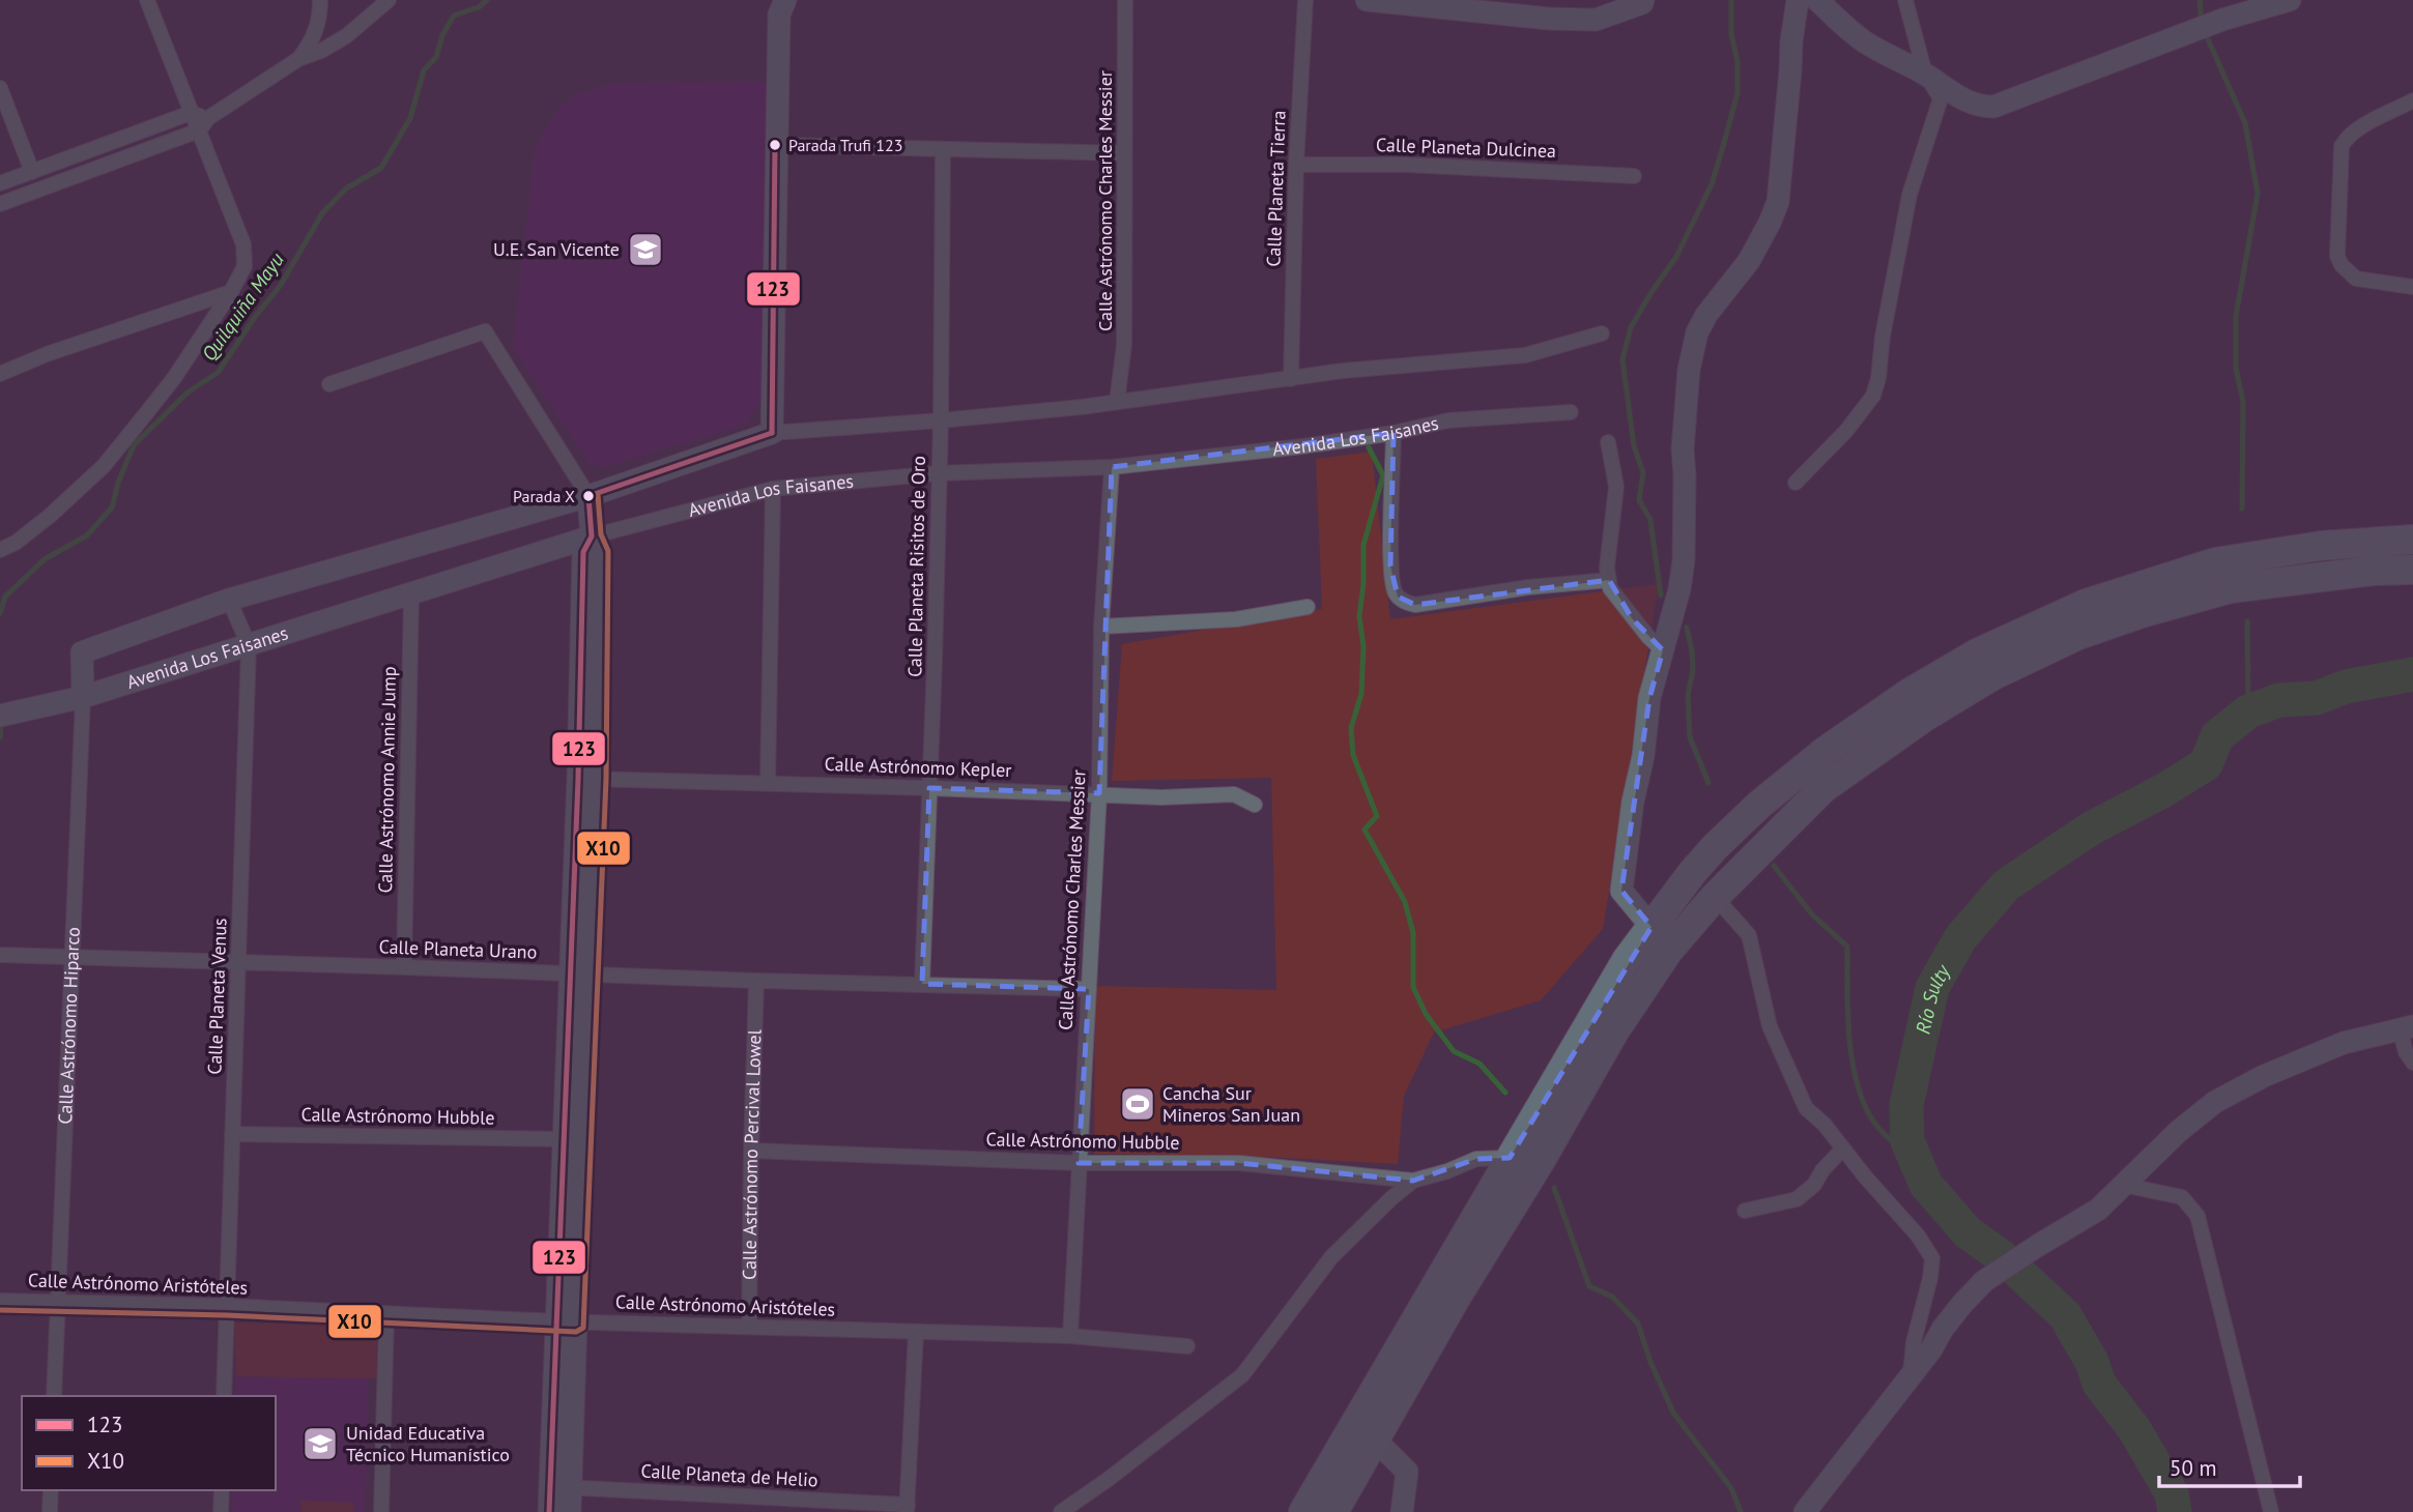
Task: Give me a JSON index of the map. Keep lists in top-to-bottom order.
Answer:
{
  "streets": {
    "street": [
      "Calle Planeta Dulcinea",
      "Calle Planeta Tierra",
      "Calle Astrónomo Charles Messier",
      "Avenida Los Faisanes",
      "Calle Planeta Risitos de Oro",
      "Calle Astrónomo Kepler",
      "Calle Astrónomo Annie Jump",
      "Calle Planeta Urano",
      "Calle Planeta Venus",
      "Calle Astrónomo Hiparco",
      "Calle Astrónomo Hubble",
      "Calle Astrónomo Percival Lowel",
      "Calle Astrónomo Aristóteles",
      "Calle Planeta de Helio"
    ]
  },
  "crossings": [
    ["Calle Planeta Dulcinea", "Calle Planeta Tierra"],
    ["Calle Astrónomo Charles Messier", "Avenida Los Faisanes"],
    ["Calle Astrónomo Charles Messier", "Calle Astrónomo Kepler"],
    ["Calle Astrónomo Charles Messier", "Calle Planeta Urano"],
    ["Calle Astrónomo Charles Messier", "Calle Astrónomo Hubble"],
    ["Calle Astrónomo Charles Messier", "Calle Astrónomo Aristóteles"],
    ["Avenida Los Faisanes", "Calle Planeta Risitos de Oro"],
    ["Avenida Los Faisanes", "Calle Astrónomo Annie Jump"],
    ["Avenida Los Faisanes", "Calle Planeta Venus"],
    ["Avenida Los Faisanes", "Calle Astrónomo Hiparco"],
    ["Calle Planeta Risitos de Oro", "Calle Astrónomo Kepler"],
    ["Calle Planeta Risitos de Oro", "Calle Planeta Urano"],
    ["Calle Astrónomo Annie Jump", "Calle Planeta Urano"],
    ["Calle Planeta Urano", "Calle Planeta Venus"],
    ["Calle Planeta Urano", "Calle Astrónomo Hiparco"],
    ["Calle Planeta Urano", "Calle Astrónomo Percival Lowel"],
    ["Calle Planeta Venus", "Calle Astrónomo Hiparco"],
    ["Calle Planeta Venus", "Calle Astrónomo Hubble"],
    ["Calle Planeta Venus", "Calle Astrónomo Aristóteles"],
    ["Calle Astrónomo Hiparco", "Calle Astrónomo Aristóteles"],
    ["Calle Astrónomo Hubble", "Calle Astrónomo Percival Lowel"],
    ["Calle Astrónomo Percival Lowel", "Calle Astrónomo Aristóteles"]
  ],
  "water": ["Quilquiña Mayu", "Río Sulty"],
  "places": {
    "other": ["Parada Trufi 123", "Parada X"],
    "school or university": ["U.E. San Vicente", "Unidad Educativa Técnico Humanístico"],
    "sports": ["Cancha Sur Mineros San Juan"]
  },
  "lines": ["transit line 123", "transit line X10"],
  "legend": ["123", "X10"],
  "scale_bar": "50 m"
}
